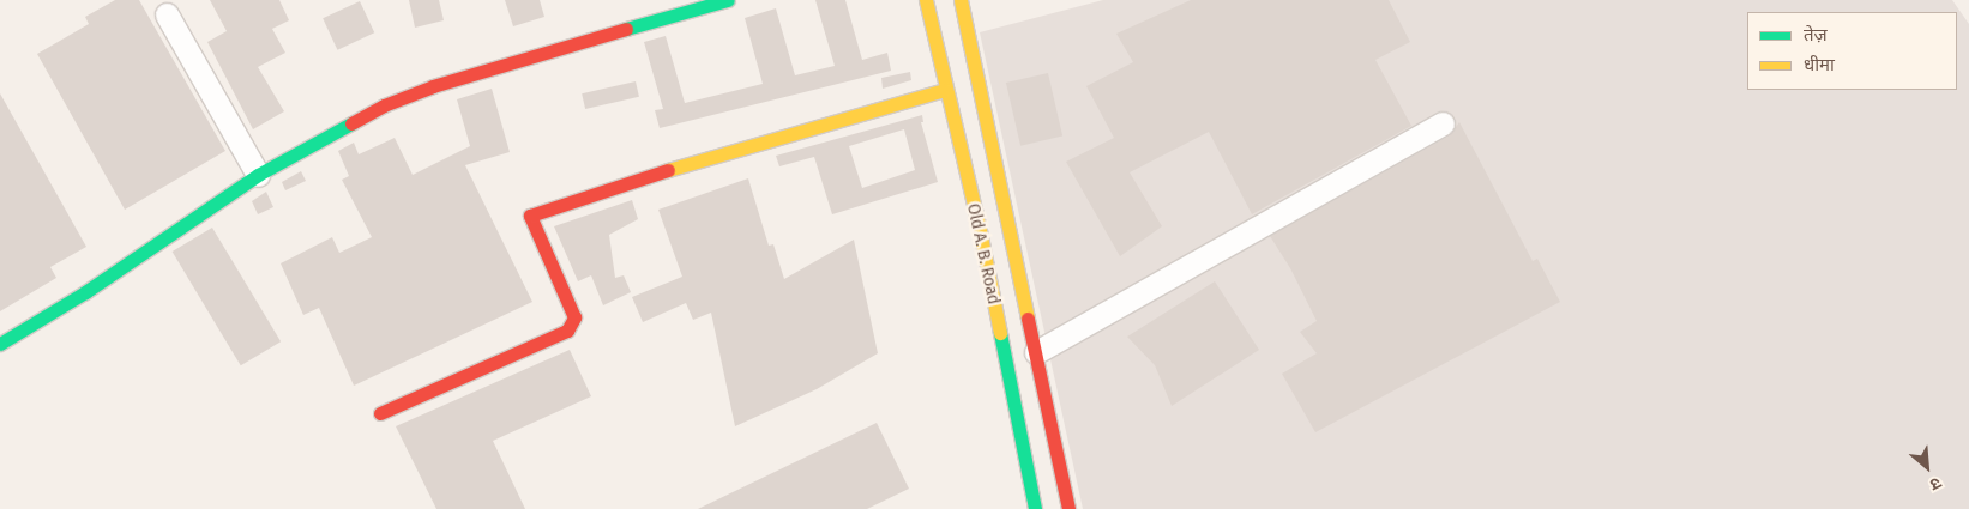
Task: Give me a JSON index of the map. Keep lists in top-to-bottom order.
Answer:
{
  "streets": {
    "street": ["Old A. B. Road"]
  },
  "legend": ["तेज़", "धीमा"],
  "north": "bottom right"
}
